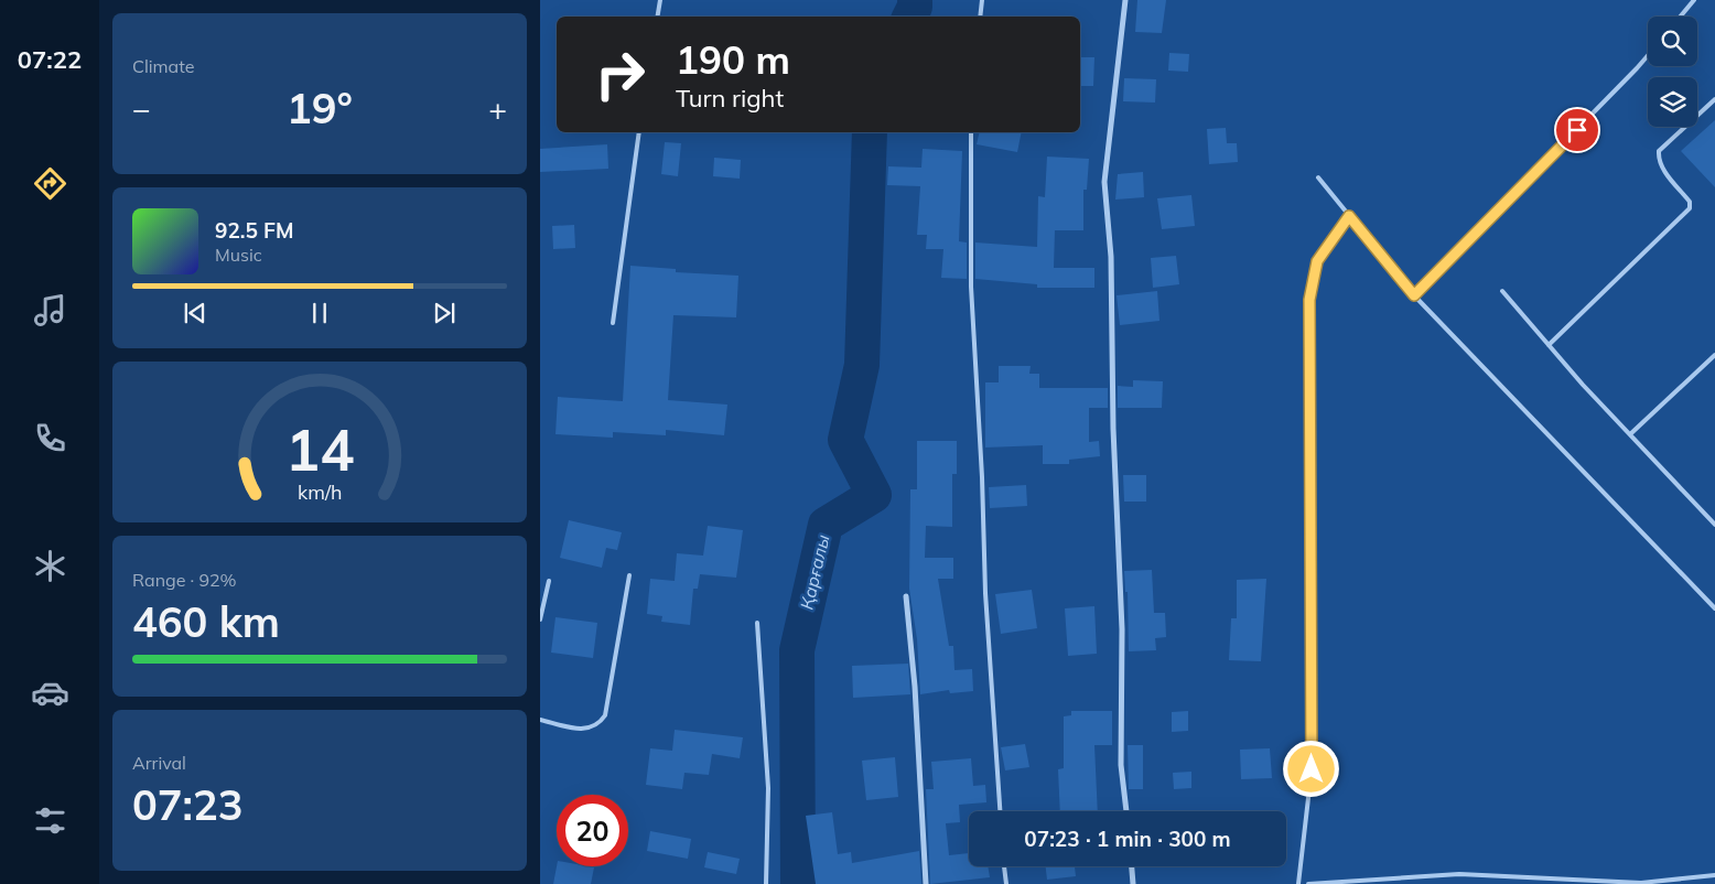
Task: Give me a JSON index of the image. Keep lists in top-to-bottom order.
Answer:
{
  "water": ["Қарғалы"],
  "page": {
    "tabs": "07:22",
    "tile": [
      "Climate",
      ["Range · 92%", "460 km"],
      ["Arrival", "07:23"]
    ],
    "turn": ["190 m", "Turn right"],
    "heat": ["−", "19°", "+"],
    "song": ["92.5 FM", "Music"],
    "limit": "20",
    "trip": "07:23 · 1 min · 300 m",
    "gauge": ["14", "km/h"]
  }
}
